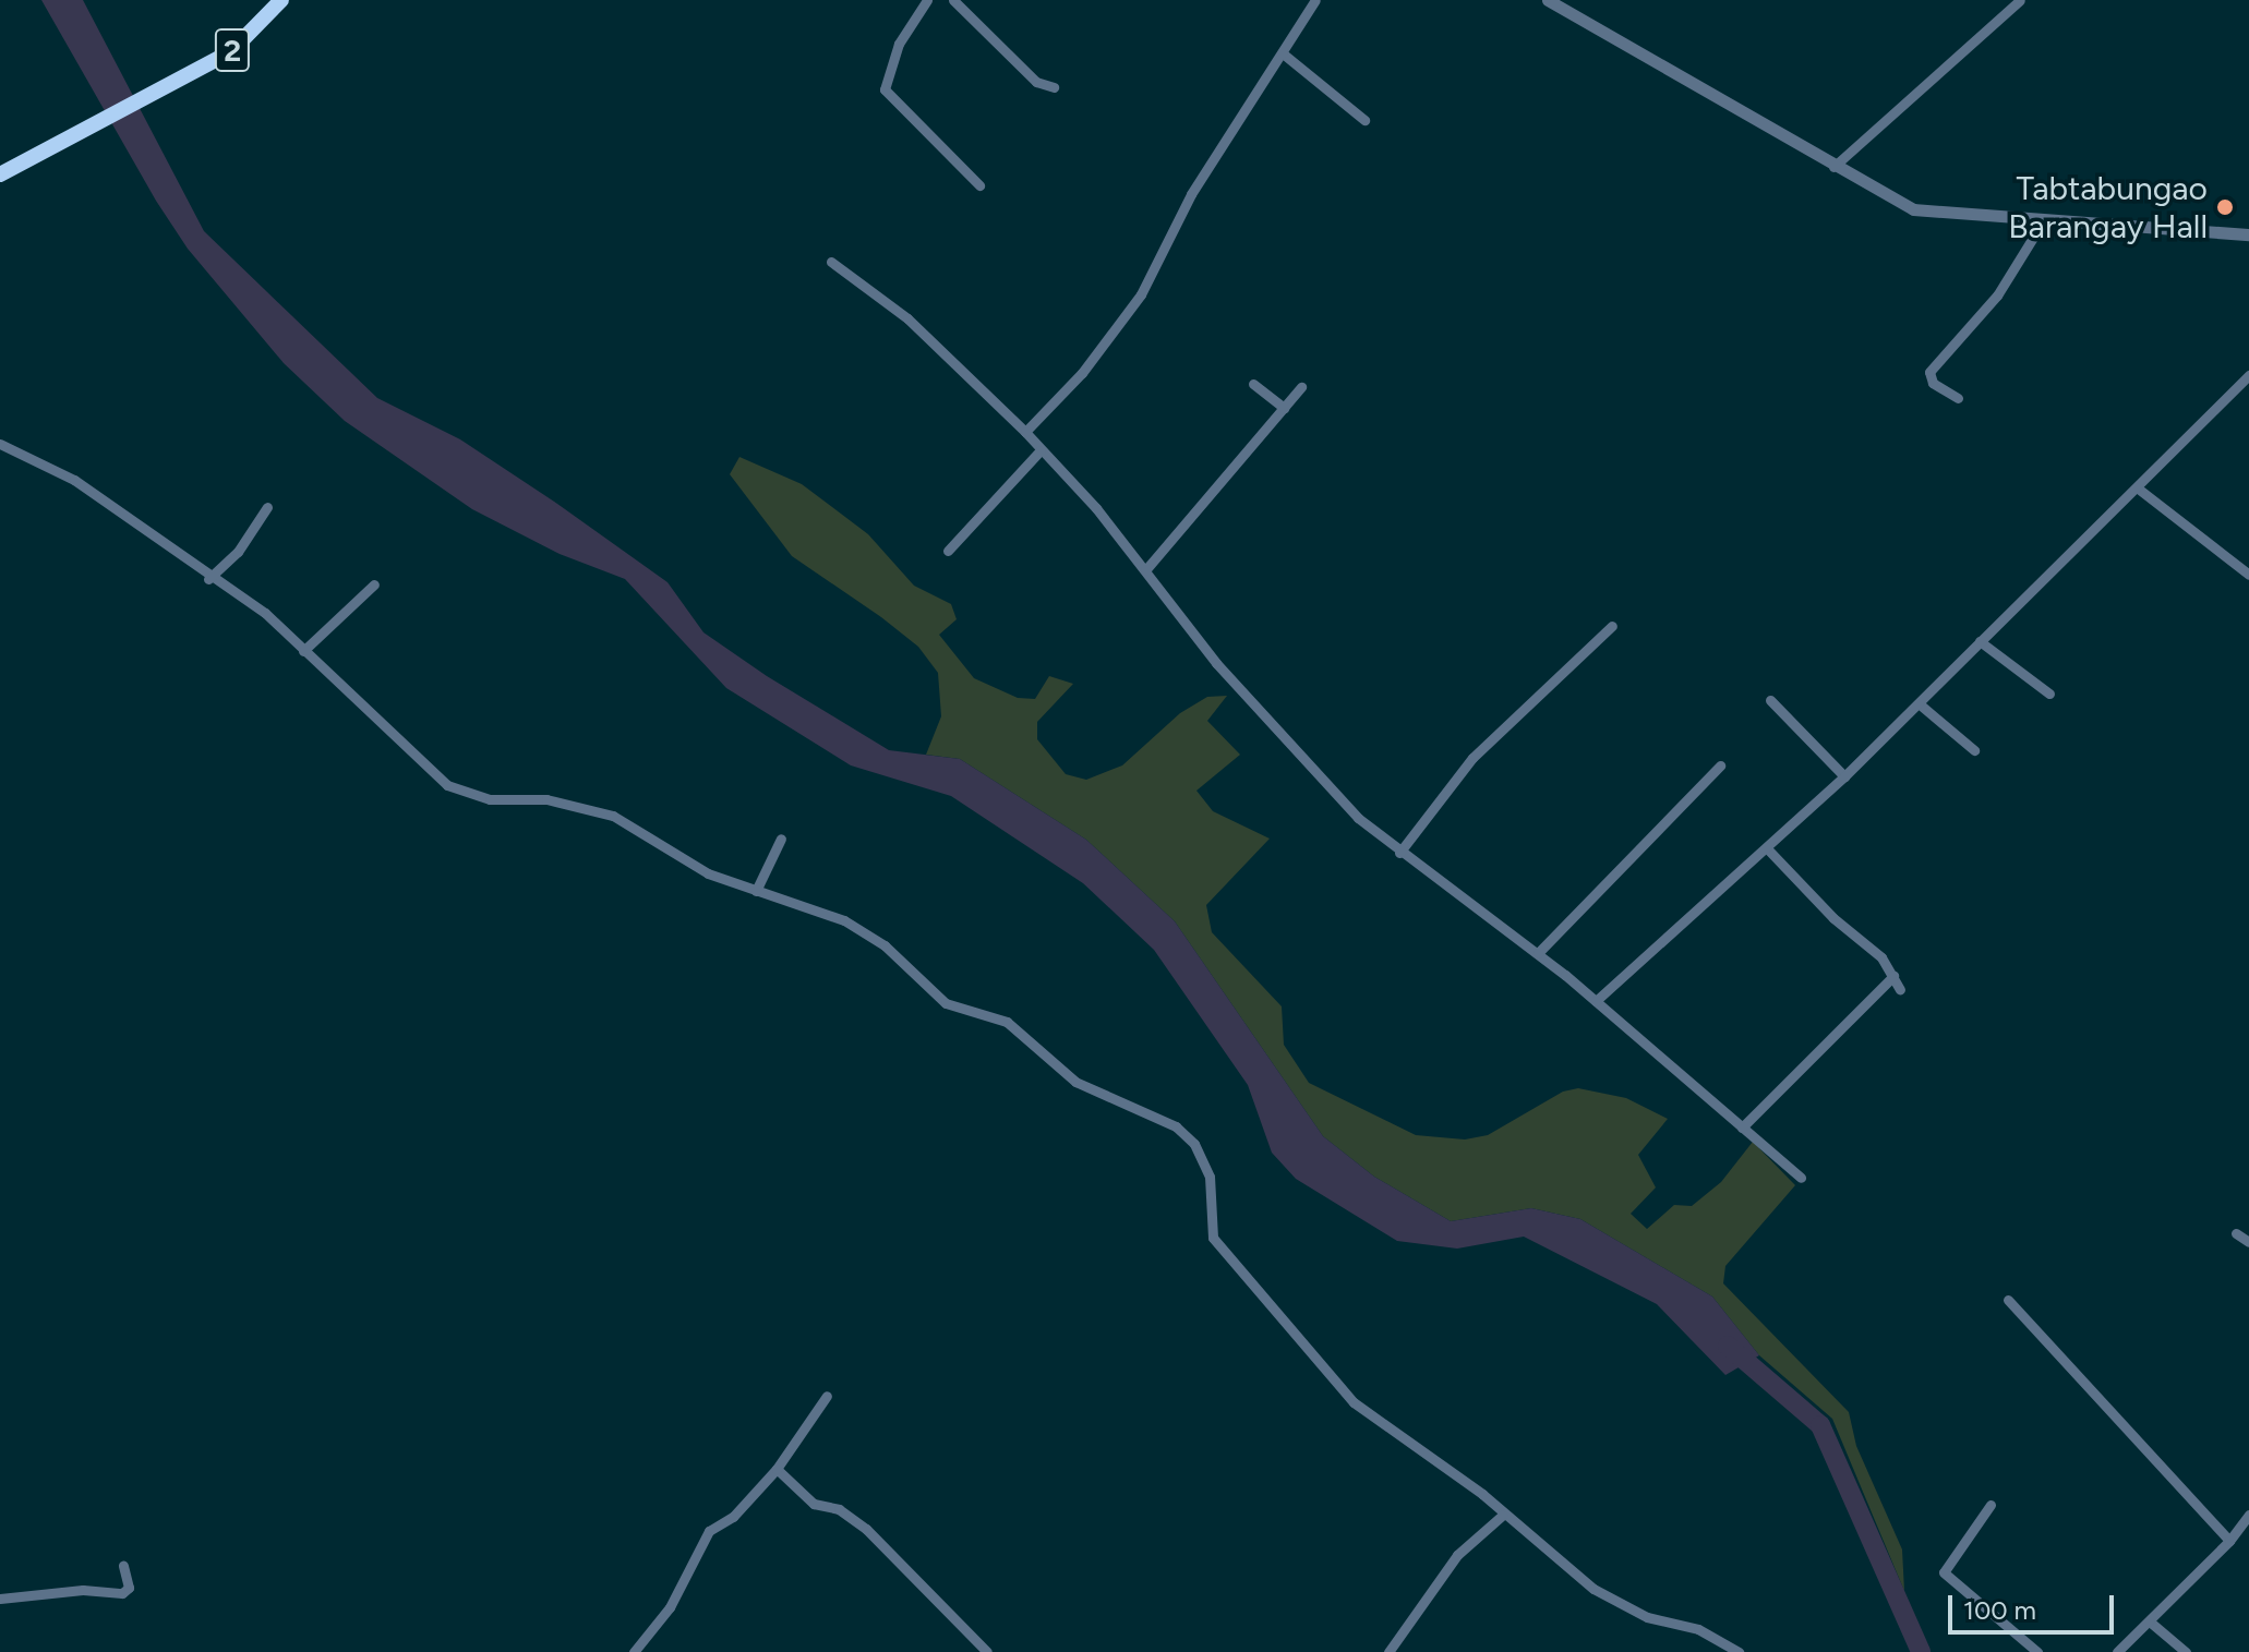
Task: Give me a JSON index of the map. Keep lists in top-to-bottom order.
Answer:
{
  "streets": {
    "highway": ["2"]
  },
  "places": ["Tabtabungao Barangay Hall"],
  "scale_bar": "100 m"
}
